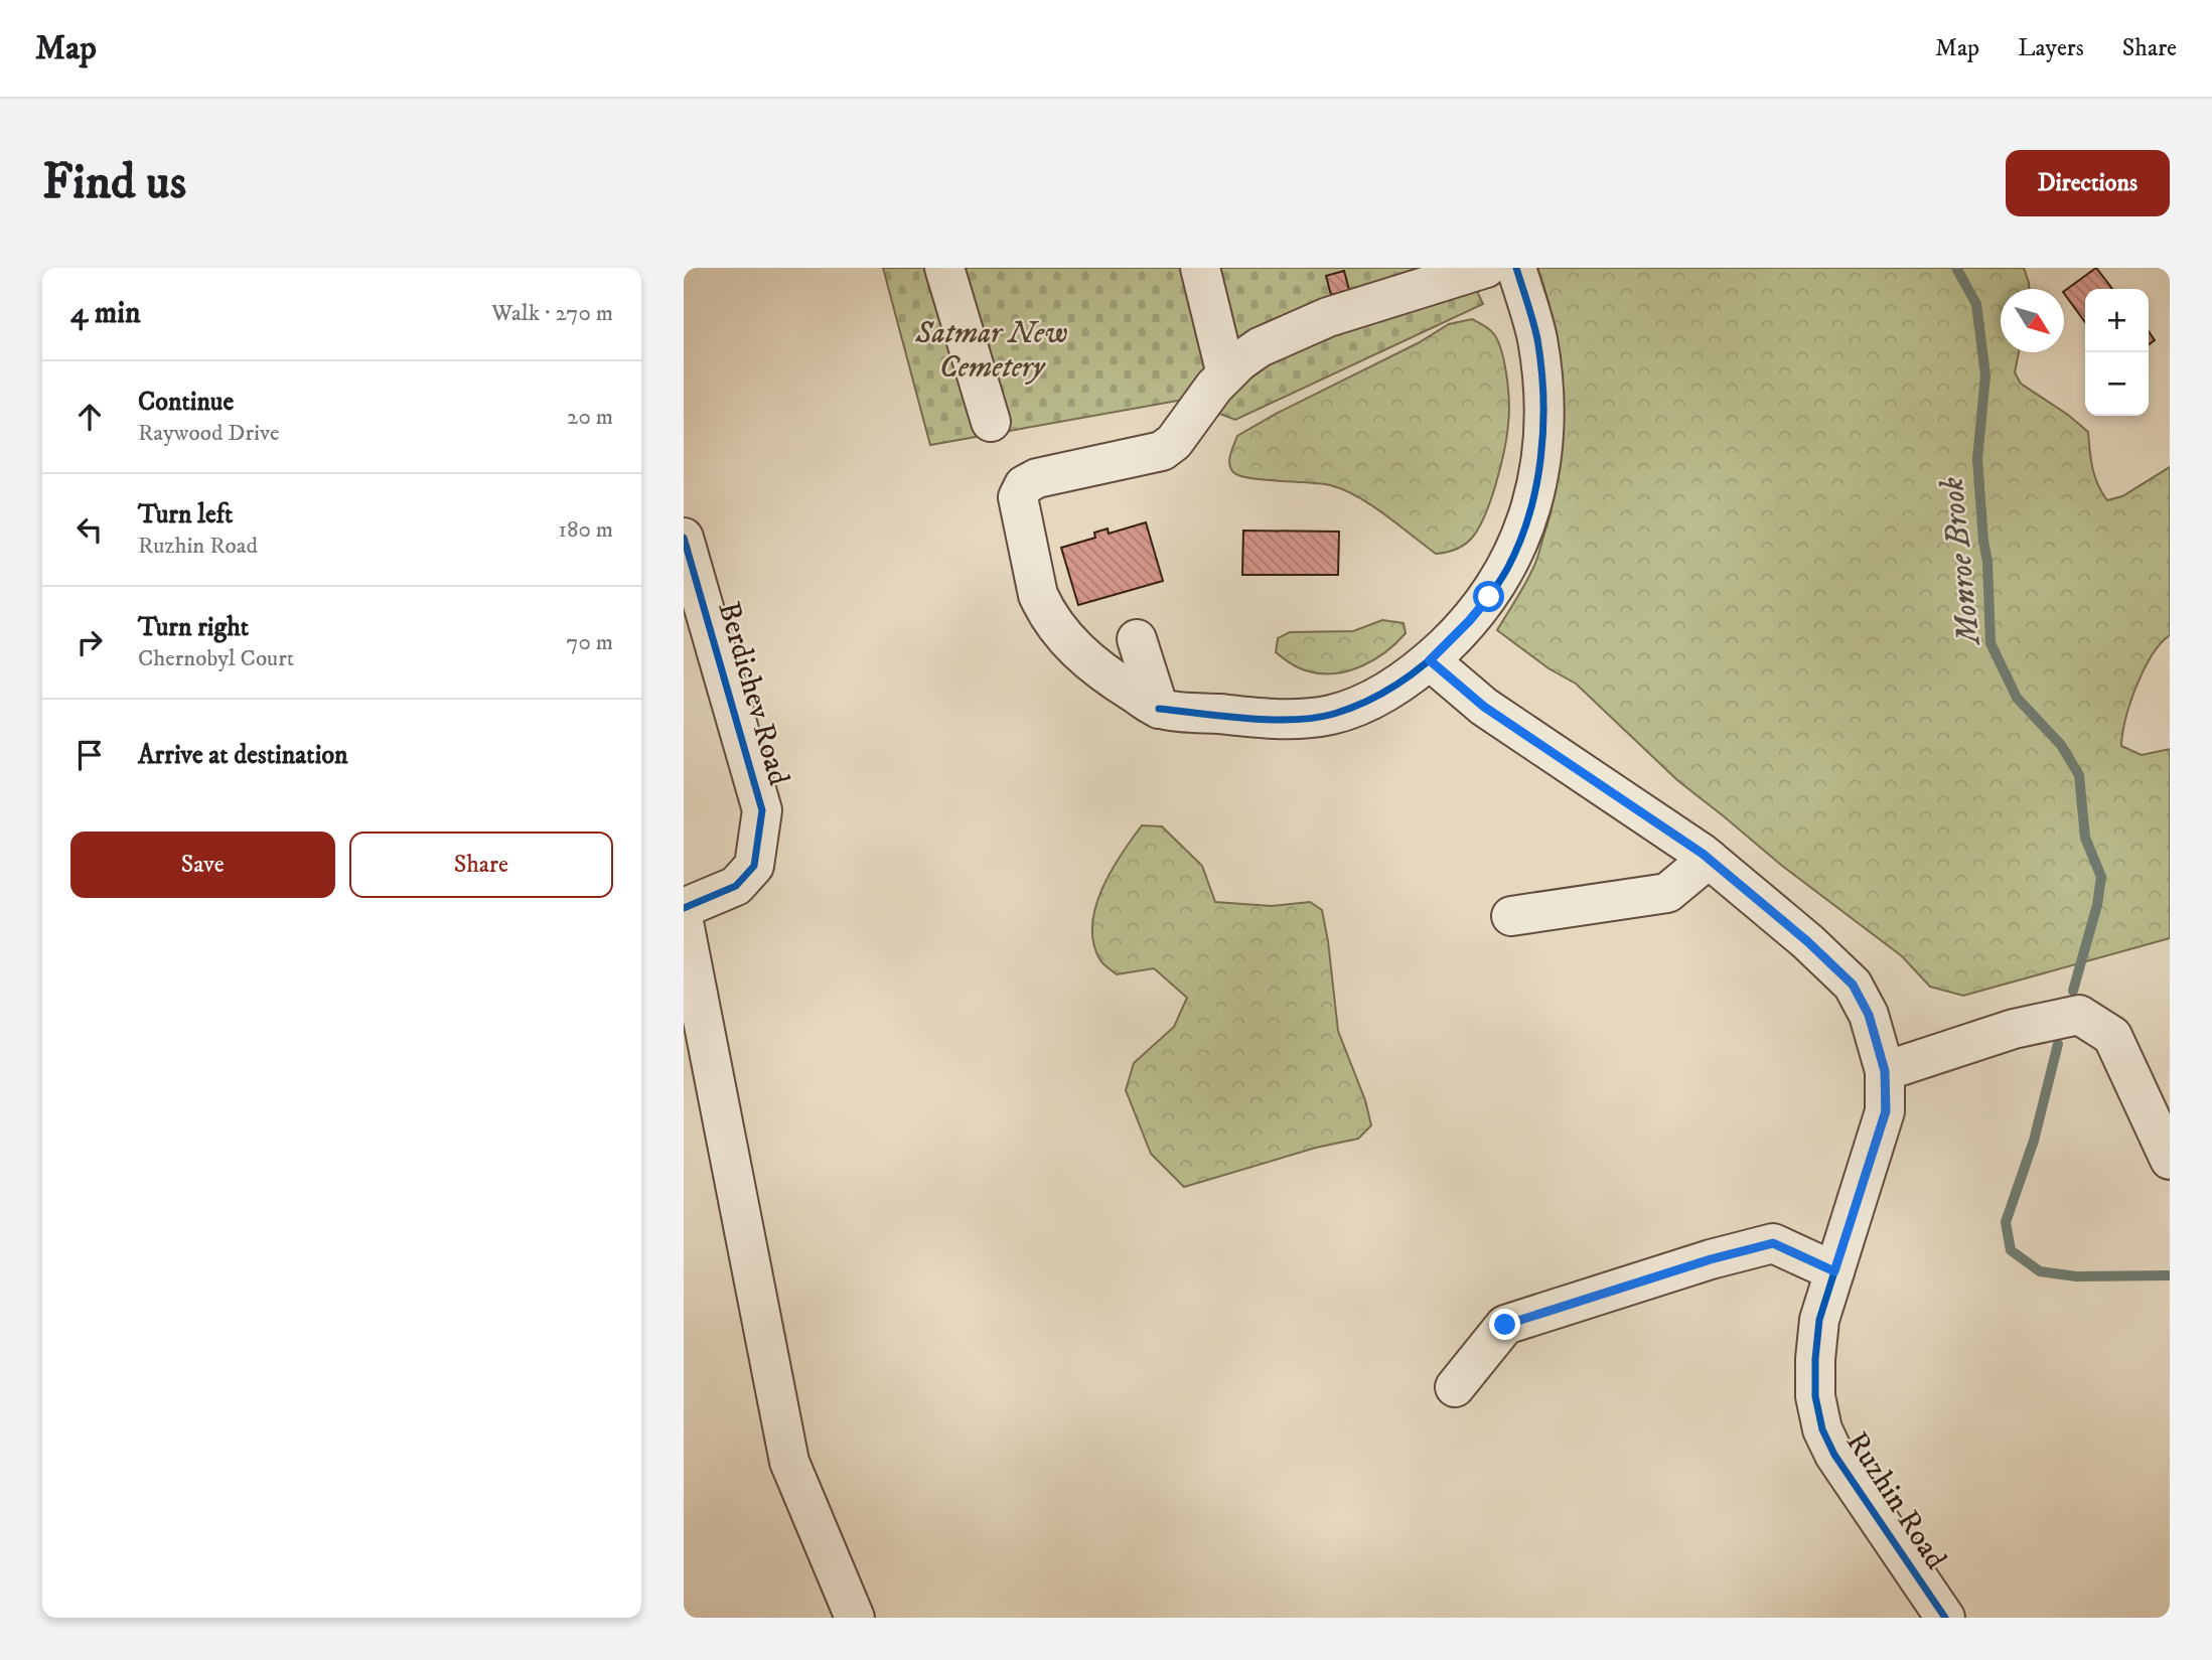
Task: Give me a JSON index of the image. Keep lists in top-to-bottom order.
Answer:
{
  "streets": {
    "street": ["Berdichev Road", "Ruzhin Road"]
  },
  "water": ["Monroe Brook"],
  "parks": ["Satmar New Cemetery"],
  "north": "bottom right",
  "page": {
    "header": "Map",
    "nav": ["Map", "Layers", "Share"],
    "buttons": [
      "Directions",
      ["Save", "Share"]
    ],
    "title": "Find us",
    "heading": ["4 min", "Walk · 270 m"],
    "map_buttons": ["+", "−"],
    "list": [
      ["Continue", "Raywood Drive", "20 m"],
      ["Turn left", "Ruzhin Road", "180 m"],
      ["Turn right", "Chernobyl Court", "70 m"],
      "Arrive at destination"
    ]
  }
}
